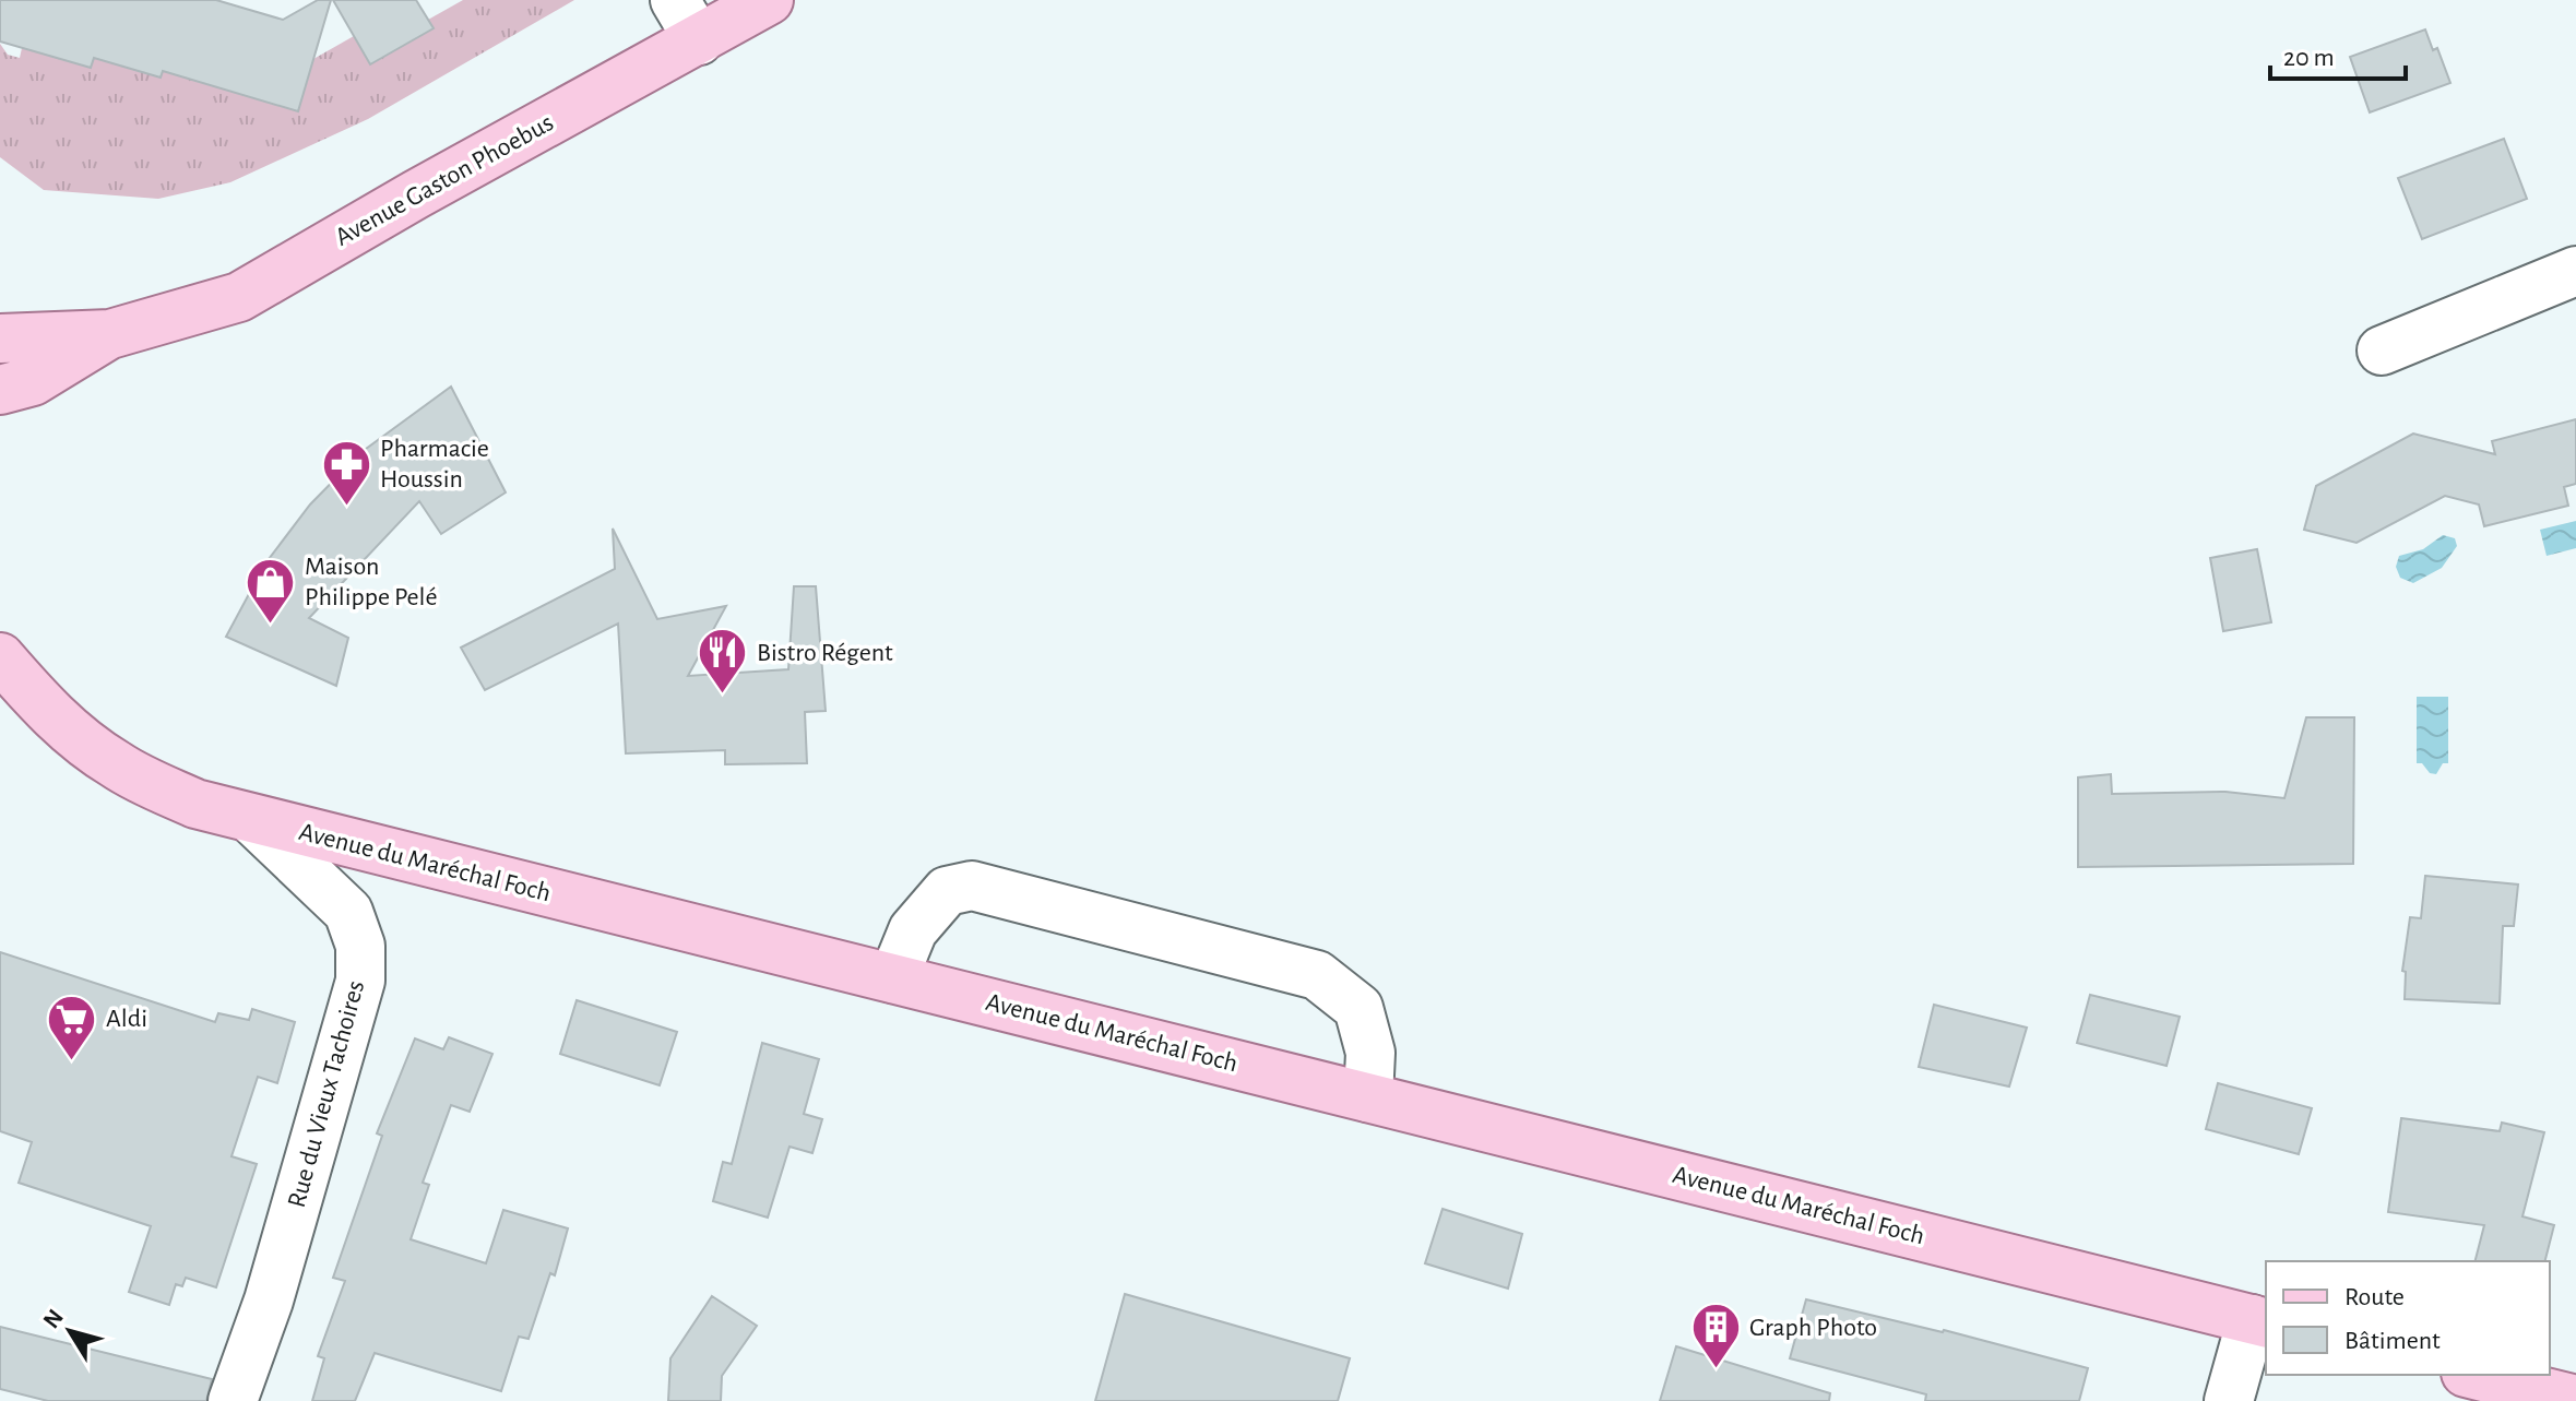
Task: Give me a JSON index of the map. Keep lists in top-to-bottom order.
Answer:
{
  "streets": {
    "main road": ["Avenue Gaston Phoebus", "Avenue du Maréchal Foch"],
    "street": ["Rue du Vieux Tachoires"]
  },
  "crossings": [
    ["Avenue du Maréchal Foch", "Rue du Vieux Tachoires"]
  ],
  "places": {
    "pharmacy": ["Pharmacie Houssin"],
    "shop": ["Maison Philippe Pelé"],
    "restaurant": ["Bistro Régent"],
    "supermarket": ["Aldi"],
    "building": ["Graph Photo"]
  },
  "legend": ["Route", "Bâtiment"],
  "scale_bar": "20 m",
  "north": "top left"
}
